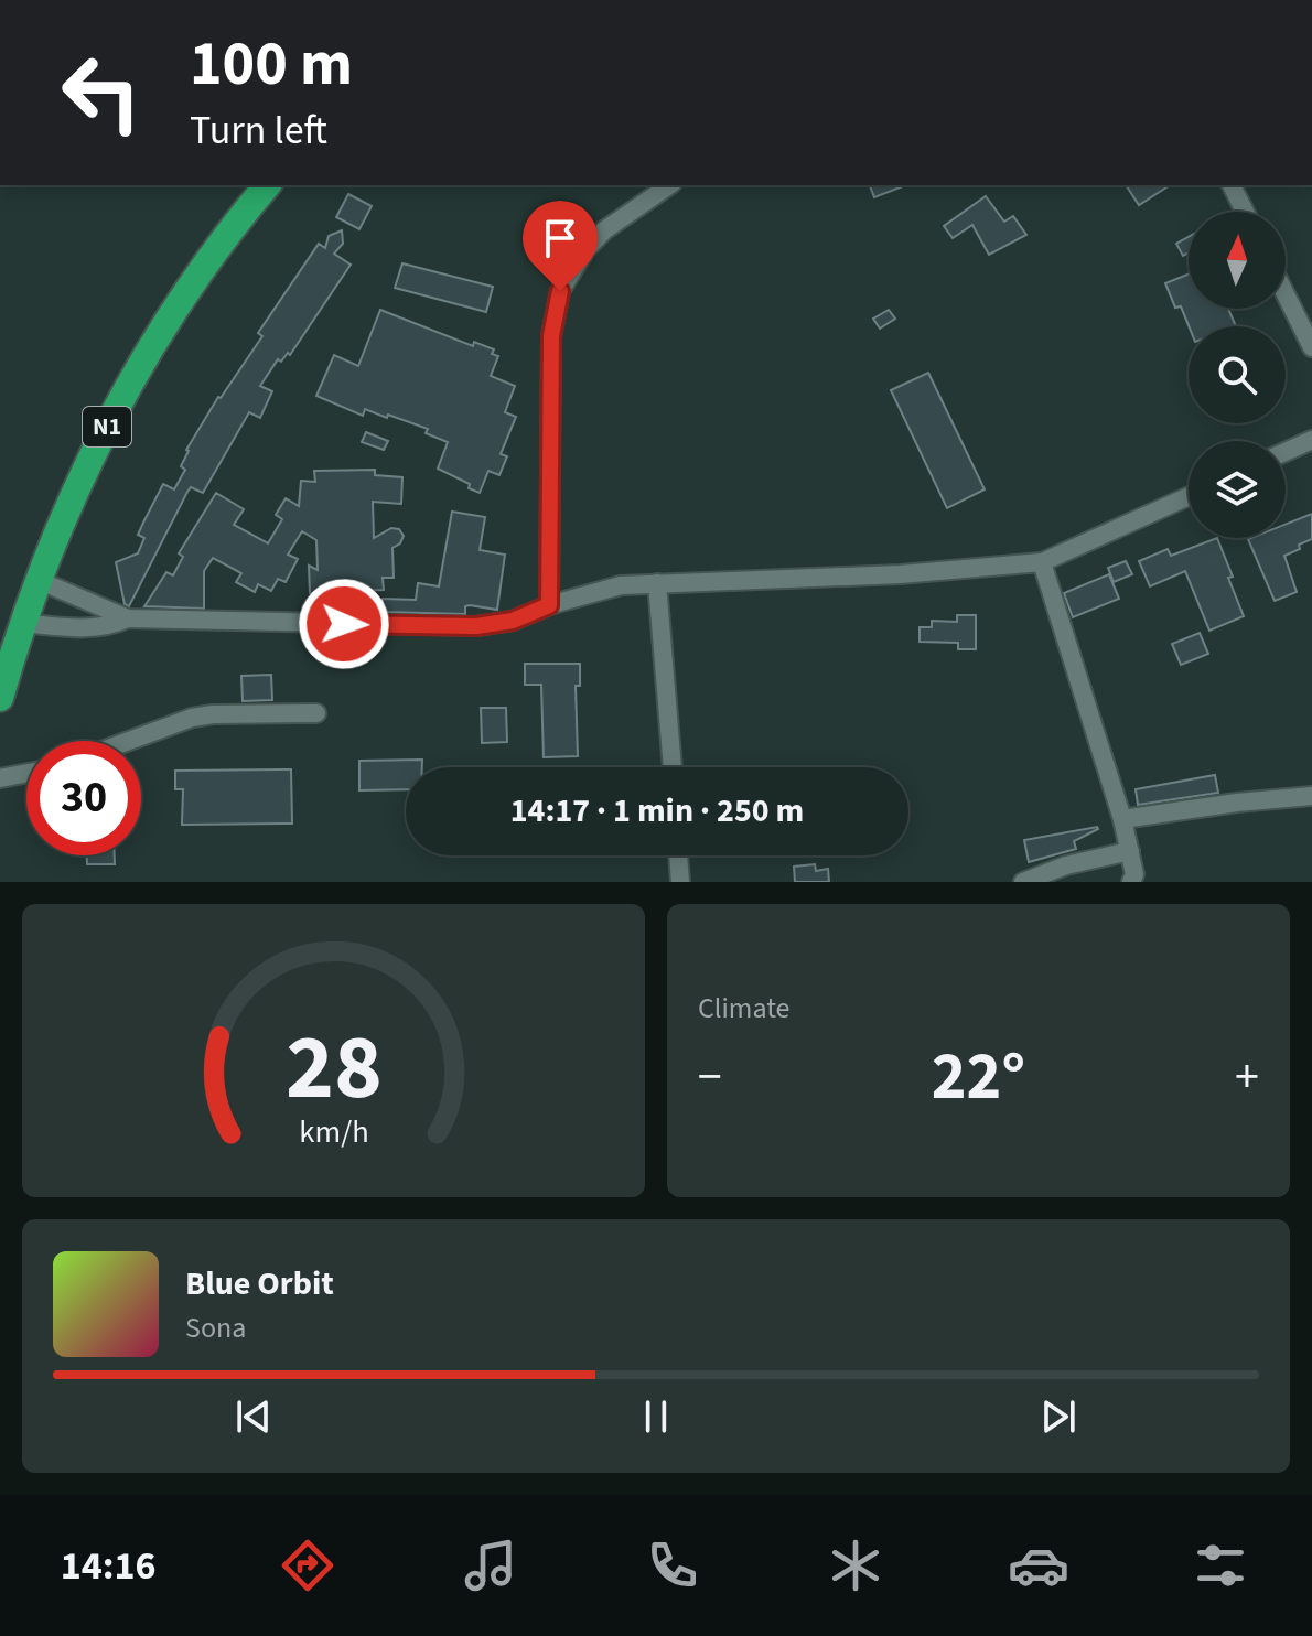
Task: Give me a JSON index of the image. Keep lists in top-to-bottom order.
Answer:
{
  "streets": {
    "highway": ["N1"]
  },
  "north": "top",
  "page": {
    "turn": ["100 m", "Turn left"],
    "limit": "30",
    "trip": "14:17 · 1 min · 250 m",
    "tile": "Climate",
    "heat": ["−", "22°", "+"],
    "song": ["Blue Orbit", "Sona"],
    "tabs": "14:16",
    "gauge": ["28", "km/h"]
  }
}
